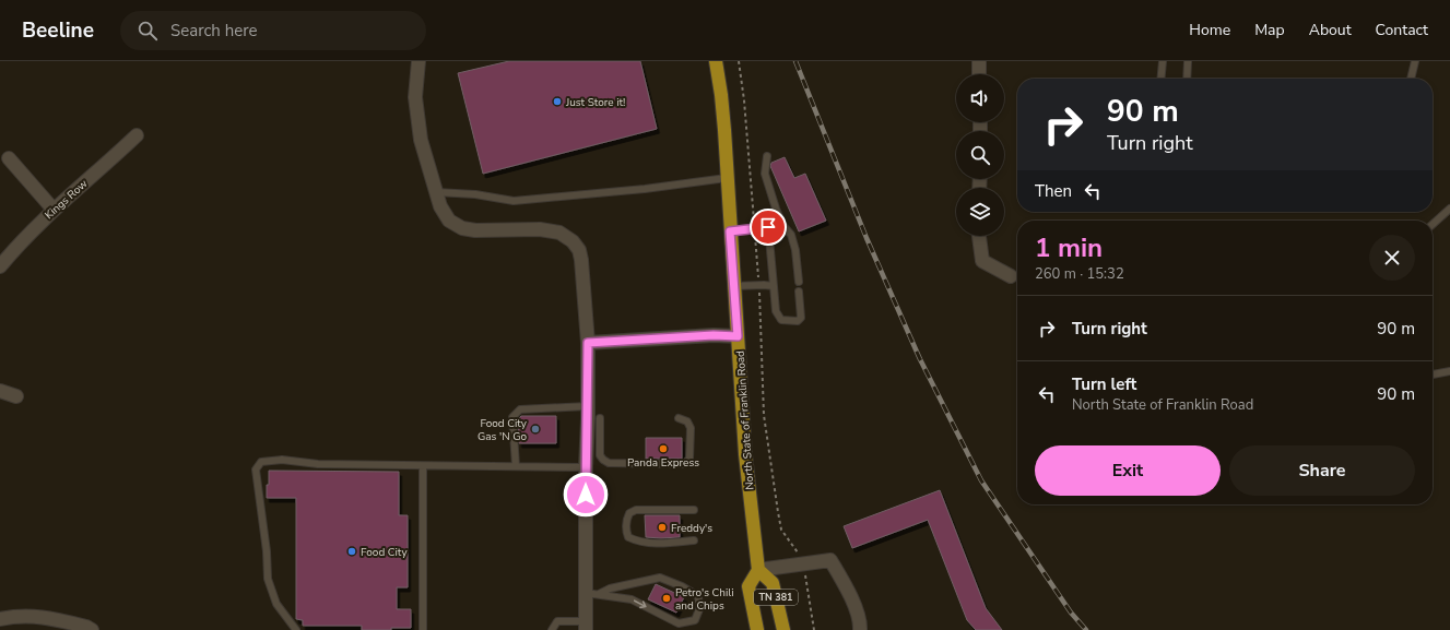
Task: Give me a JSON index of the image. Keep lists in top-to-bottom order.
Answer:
{
  "streets": {
    "highway": ["North State of Franklin Road", "TN 381"],
    "street": ["Kings Row"]
  },
  "crossings": [
    ["North State of Franklin Road", "TN 381"]
  ],
  "places": [
    "Just Store it!",
    "Food City Gas 'N Go",
    "Panda Express",
    "Freddy's",
    "Food City",
    "Petro's Chili and Chips"
  ],
  "page": {
    "header": "Beeline",
    "search": "Search here",
    "nav": [
      "Home",
      "Map",
      "About",
      "Contact"
    ],
    "turn": ["90 m", "Turn right"],
    "then": "Then",
    "heading": ["1 min", "260 m · 15:32"],
    "list": [
      {
        "name": "Turn right",
        "value": "90 m"
      },
      {
        "name": "Turn left",
        "note": "North State of Franklin Road",
        "value": "90 m"
      }
    ],
    "buttons": ["Exit", "Share"]
  }
}
